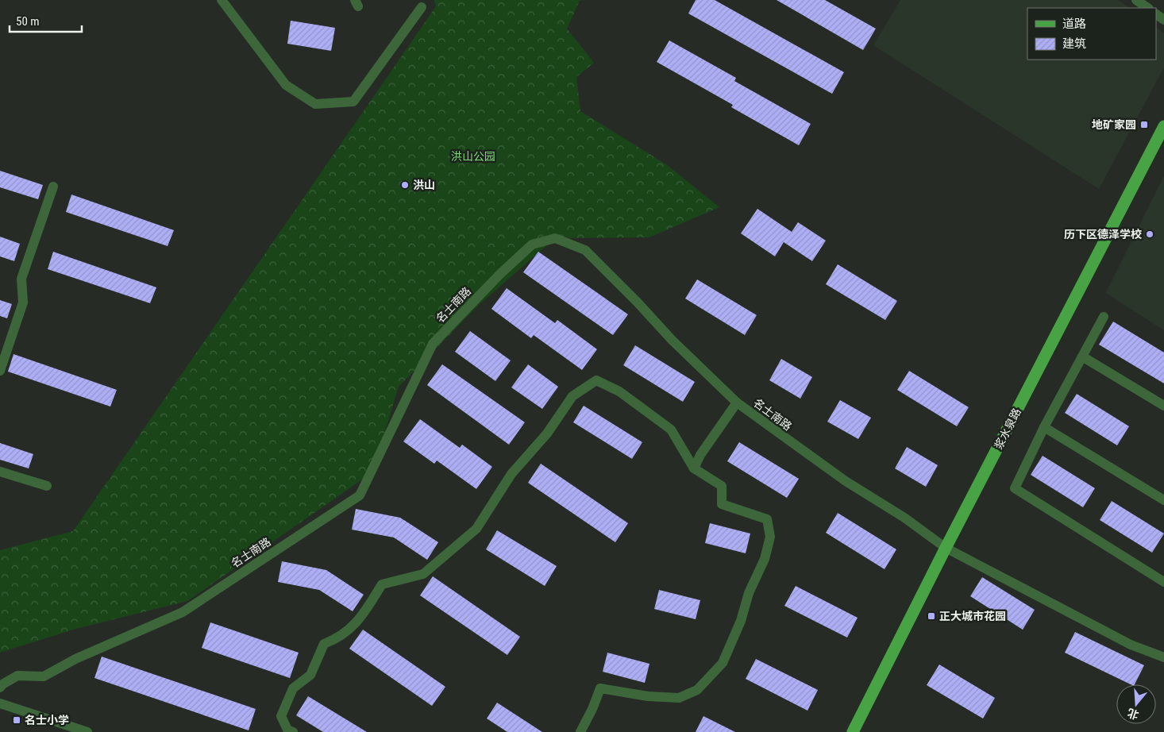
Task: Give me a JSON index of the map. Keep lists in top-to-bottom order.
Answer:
{
  "streets": {
    "main road": ["浆水泉路"],
    "street": ["名士南路"]
  },
  "crossings": [
    ["名士南路", "浆水泉路"]
  ],
  "parks": ["洪山公园"],
  "places": {
    "transit": ["地矿家园", "正大城市花园", "名士小学"],
    "other": ["洪山", "历下区德泽学校"]
  },
  "legend": ["道路", "建筑"],
  "scale_bar": "50 m",
  "north": "bottom"
}
